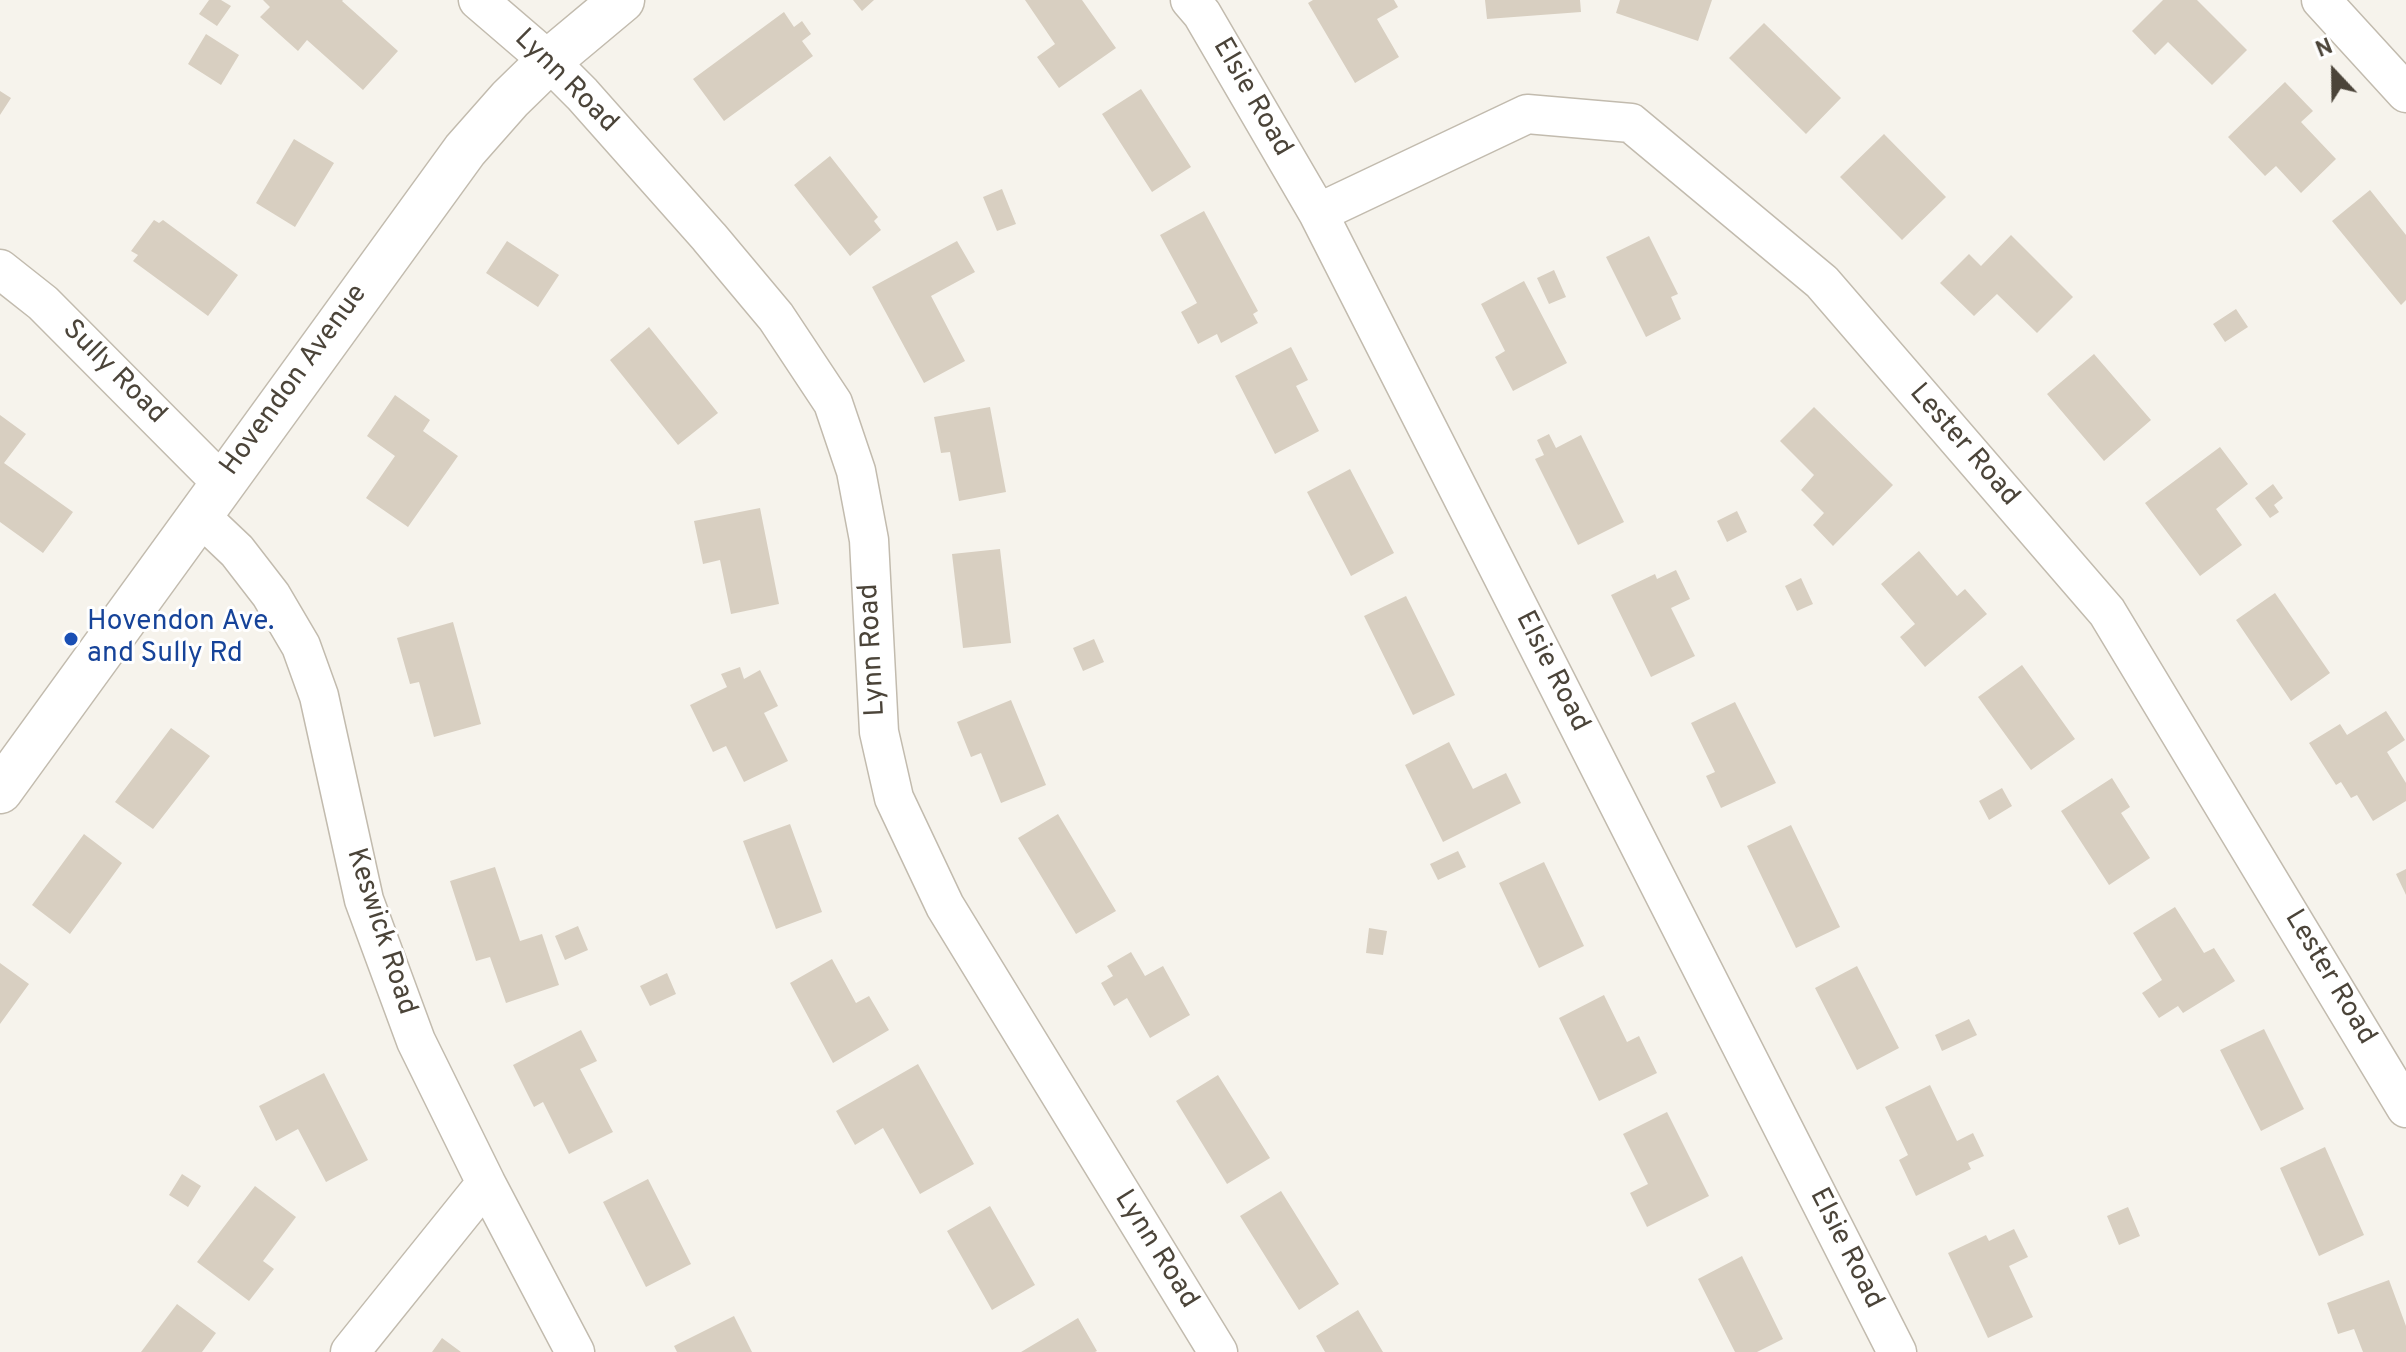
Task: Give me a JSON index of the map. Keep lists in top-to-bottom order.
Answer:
{
  "streets": {
    "street": [
      "Lynn Road",
      "Elsie Road",
      "Sully Road",
      "Hovendon Avenue",
      "Lester Road",
      "Keswick Road"
    ]
  },
  "crossings": [
    ["Lynn Road", "Hovendon Avenue"],
    ["Elsie Road", "Lester Road"],
    ["Sully Road", "Hovendon Avenue"],
    ["Sully Road", "Keswick Road"],
    ["Hovendon Avenue", "Keswick Road"]
  ],
  "places": ["Hovendon Ave. and Sully Rd"],
  "north": "top"
}
